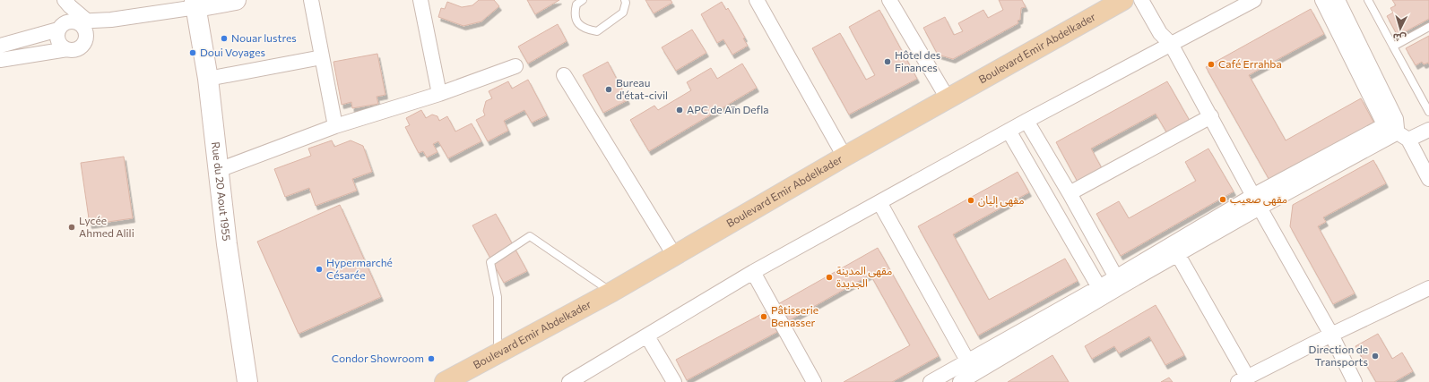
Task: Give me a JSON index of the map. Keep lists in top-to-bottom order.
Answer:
{
  "streets": {
    "main road": ["Boulevard Emir Abdelkader"],
    "street": ["Rue du 20 Aout 1955"]
  },
  "places": [
    "Nouar lustres",
    "Doui Voyages",
    "Hôtel des Finances",
    "Café Errahba",
    "Bureau d'état-civil",
    "APC de Aïn Defla",
    "مقهى صعيب",
    "مقهى إليان",
    "Lycée Ahmed Alili",
    "Hypermarché Césarée",
    "مقهى المدينة الجديدة",
    "Pâtisserie Benasser",
    "Direction de Transports",
    "Condor Showroom"
  ],
  "north": "bottom"
}
